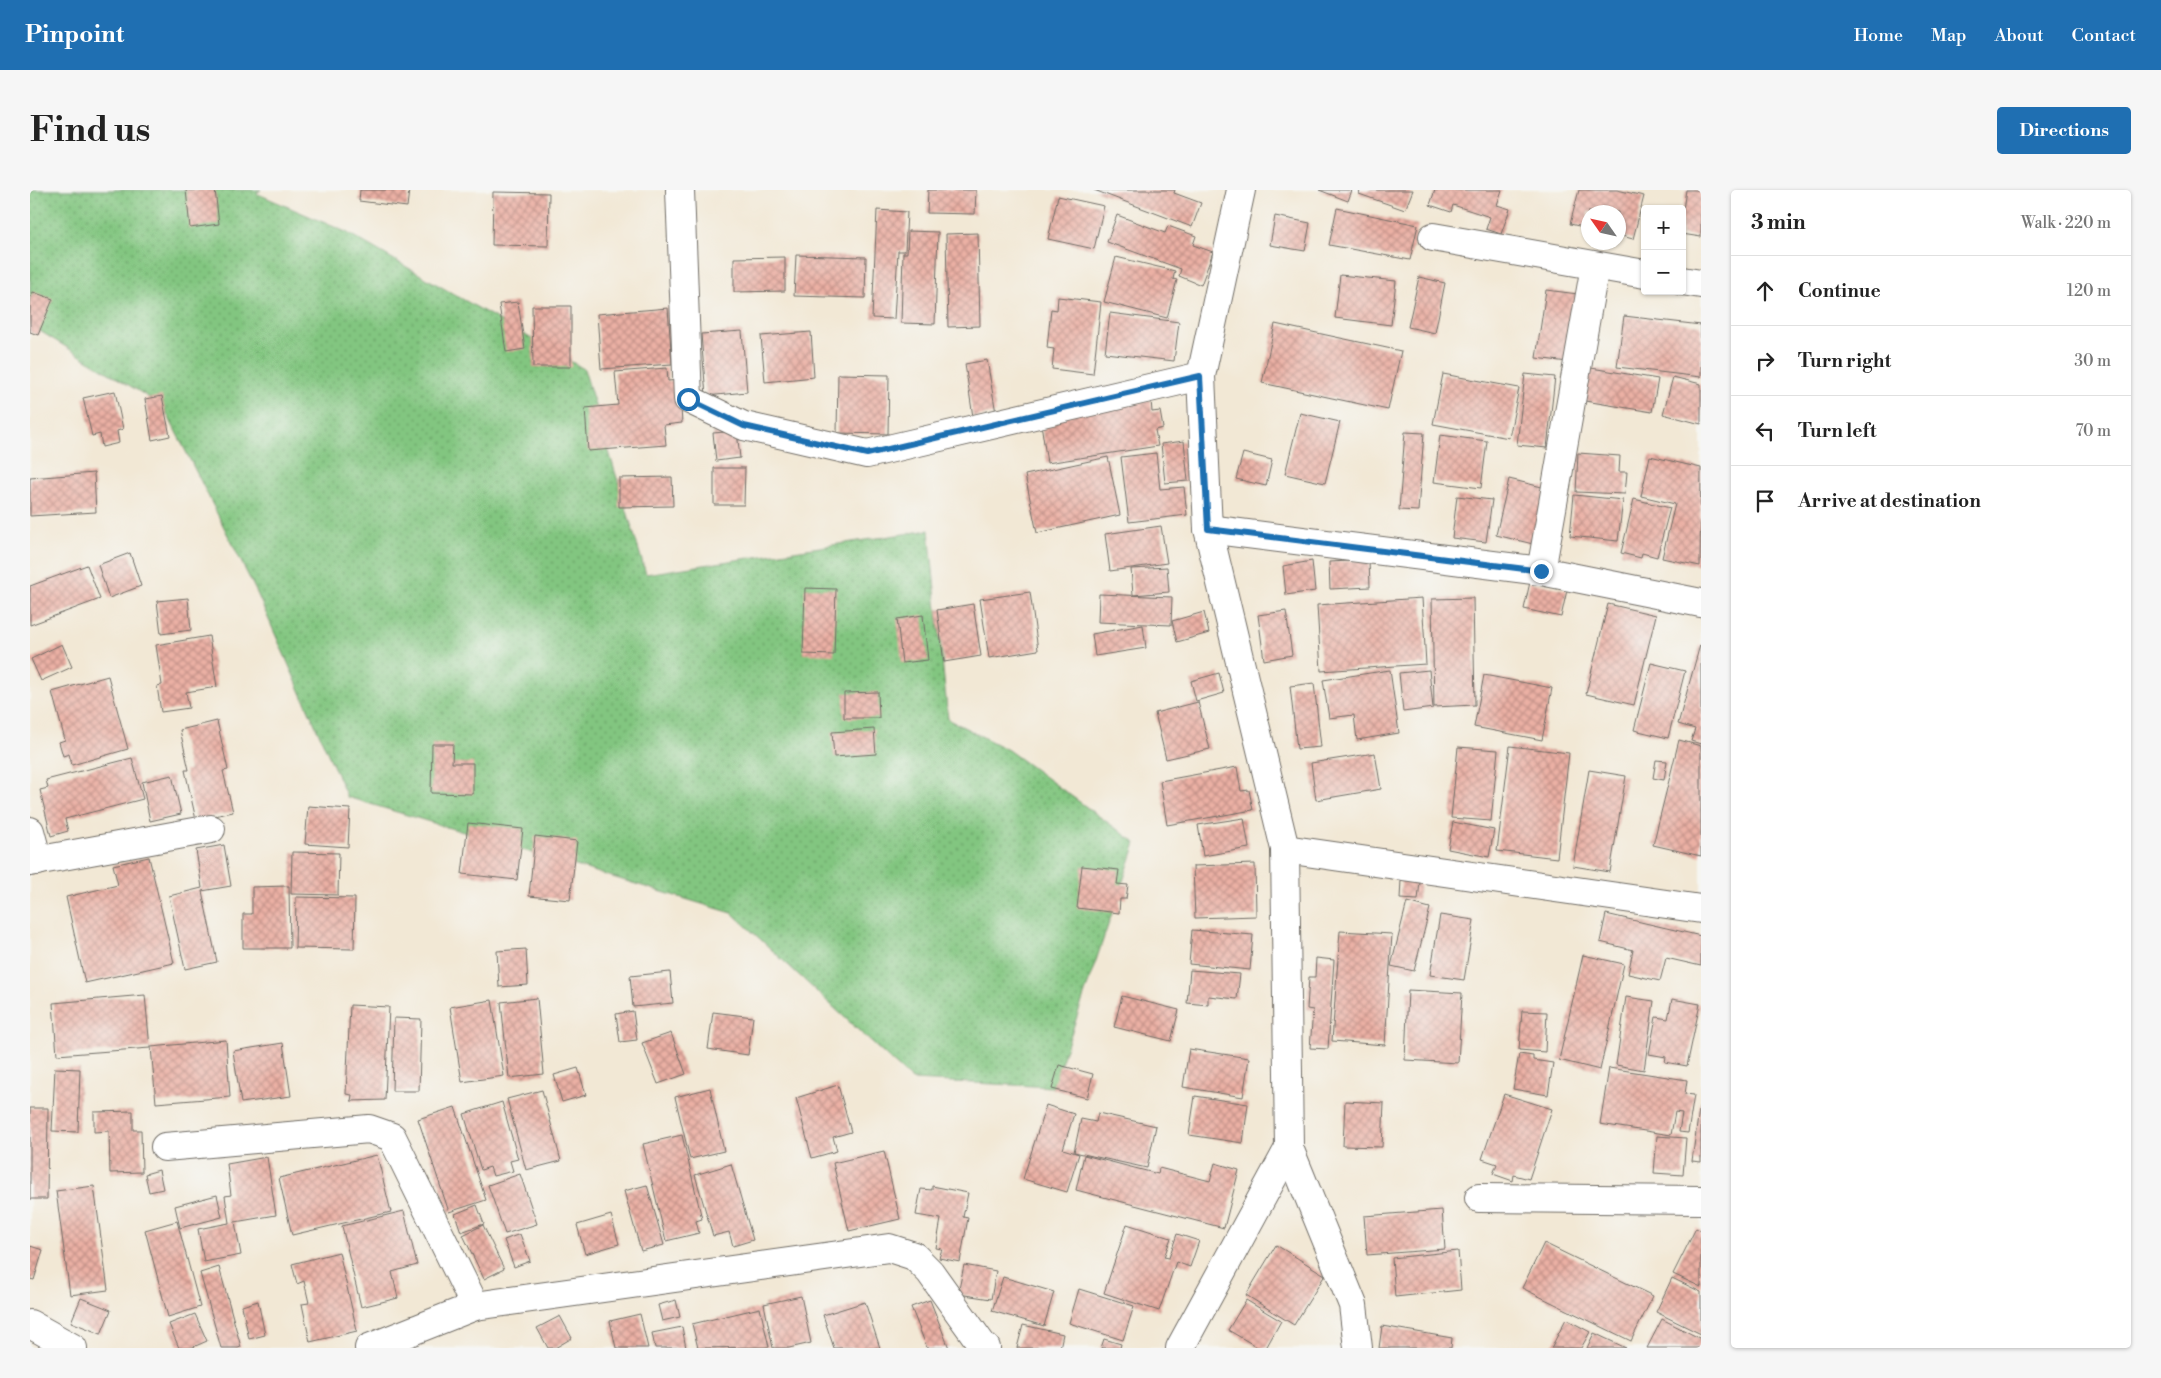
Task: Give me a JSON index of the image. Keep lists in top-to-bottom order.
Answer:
{
  "north": "top left",
  "page": {
    "header": "Pinpoint",
    "nav": [
      "Home",
      "Map",
      "About",
      "Contact"
    ],
    "buttons": "Directions",
    "title": "Find us",
    "heading": ["3 min", "Walk · 220 m"],
    "map_buttons": ["+", "−"],
    "list": [
      ["Continue", "120 m"],
      ["Turn right", "30 m"],
      ["Turn left", "70 m"],
      "Arrive at destination"
    ]
  }
}
